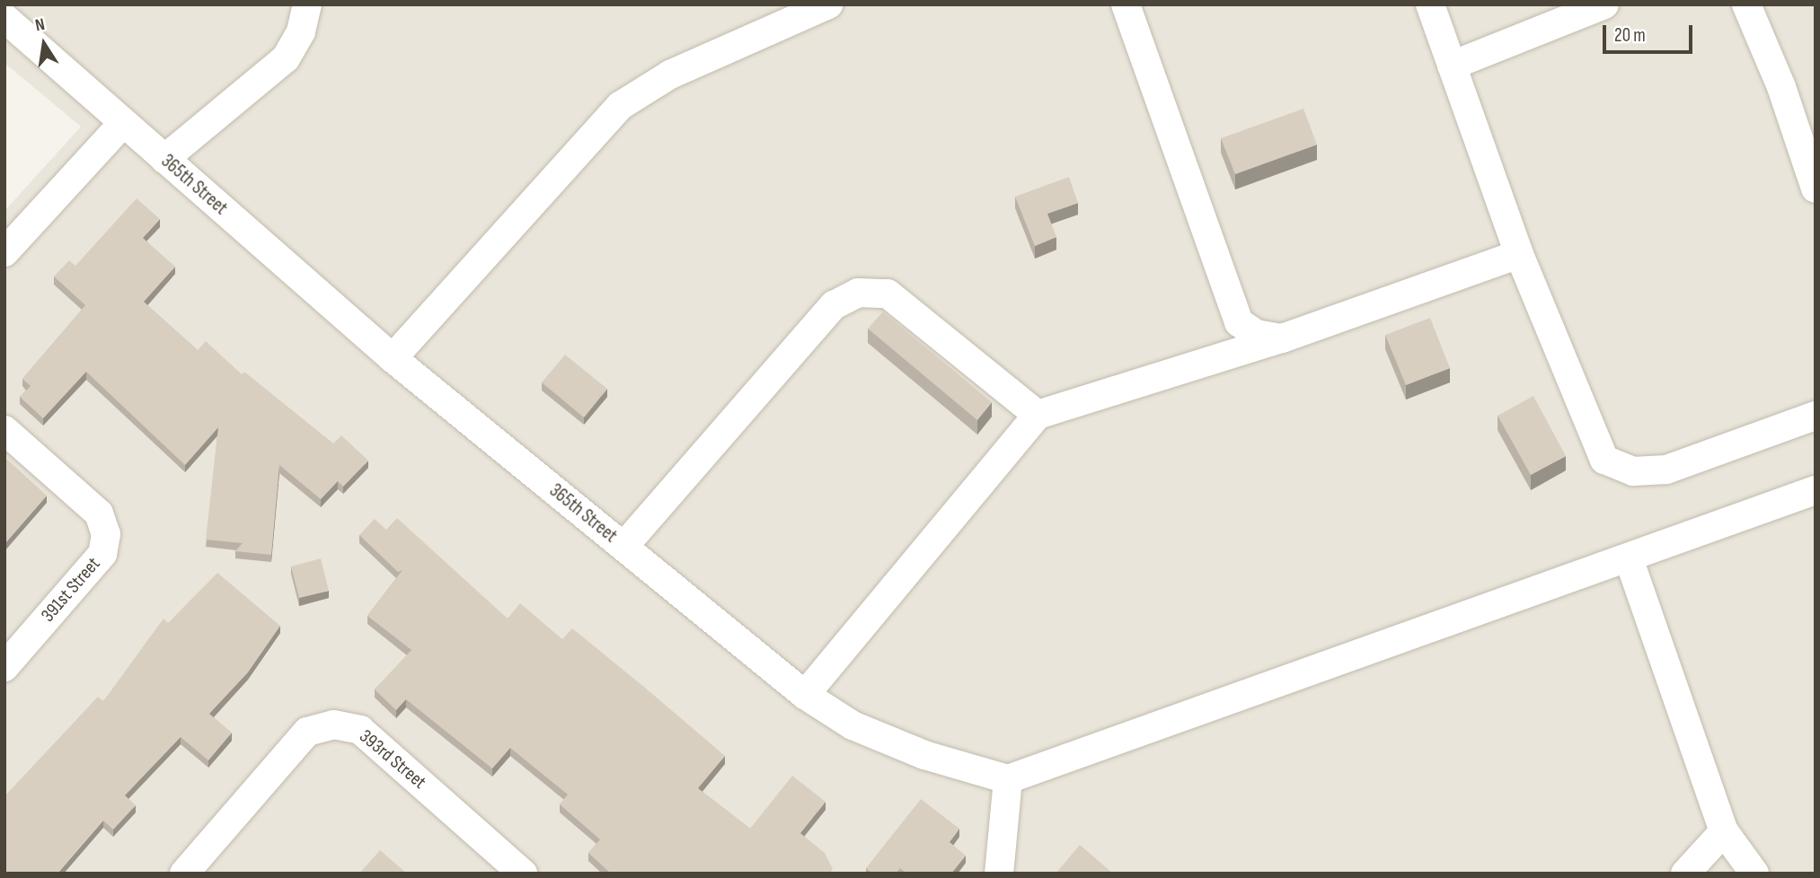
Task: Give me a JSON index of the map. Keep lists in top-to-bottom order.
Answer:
{
  "streets": {
    "street": ["365th Street", "391st Street", "393rd Street"]
  },
  "scale_bar": "20 m",
  "north": "top"
}
